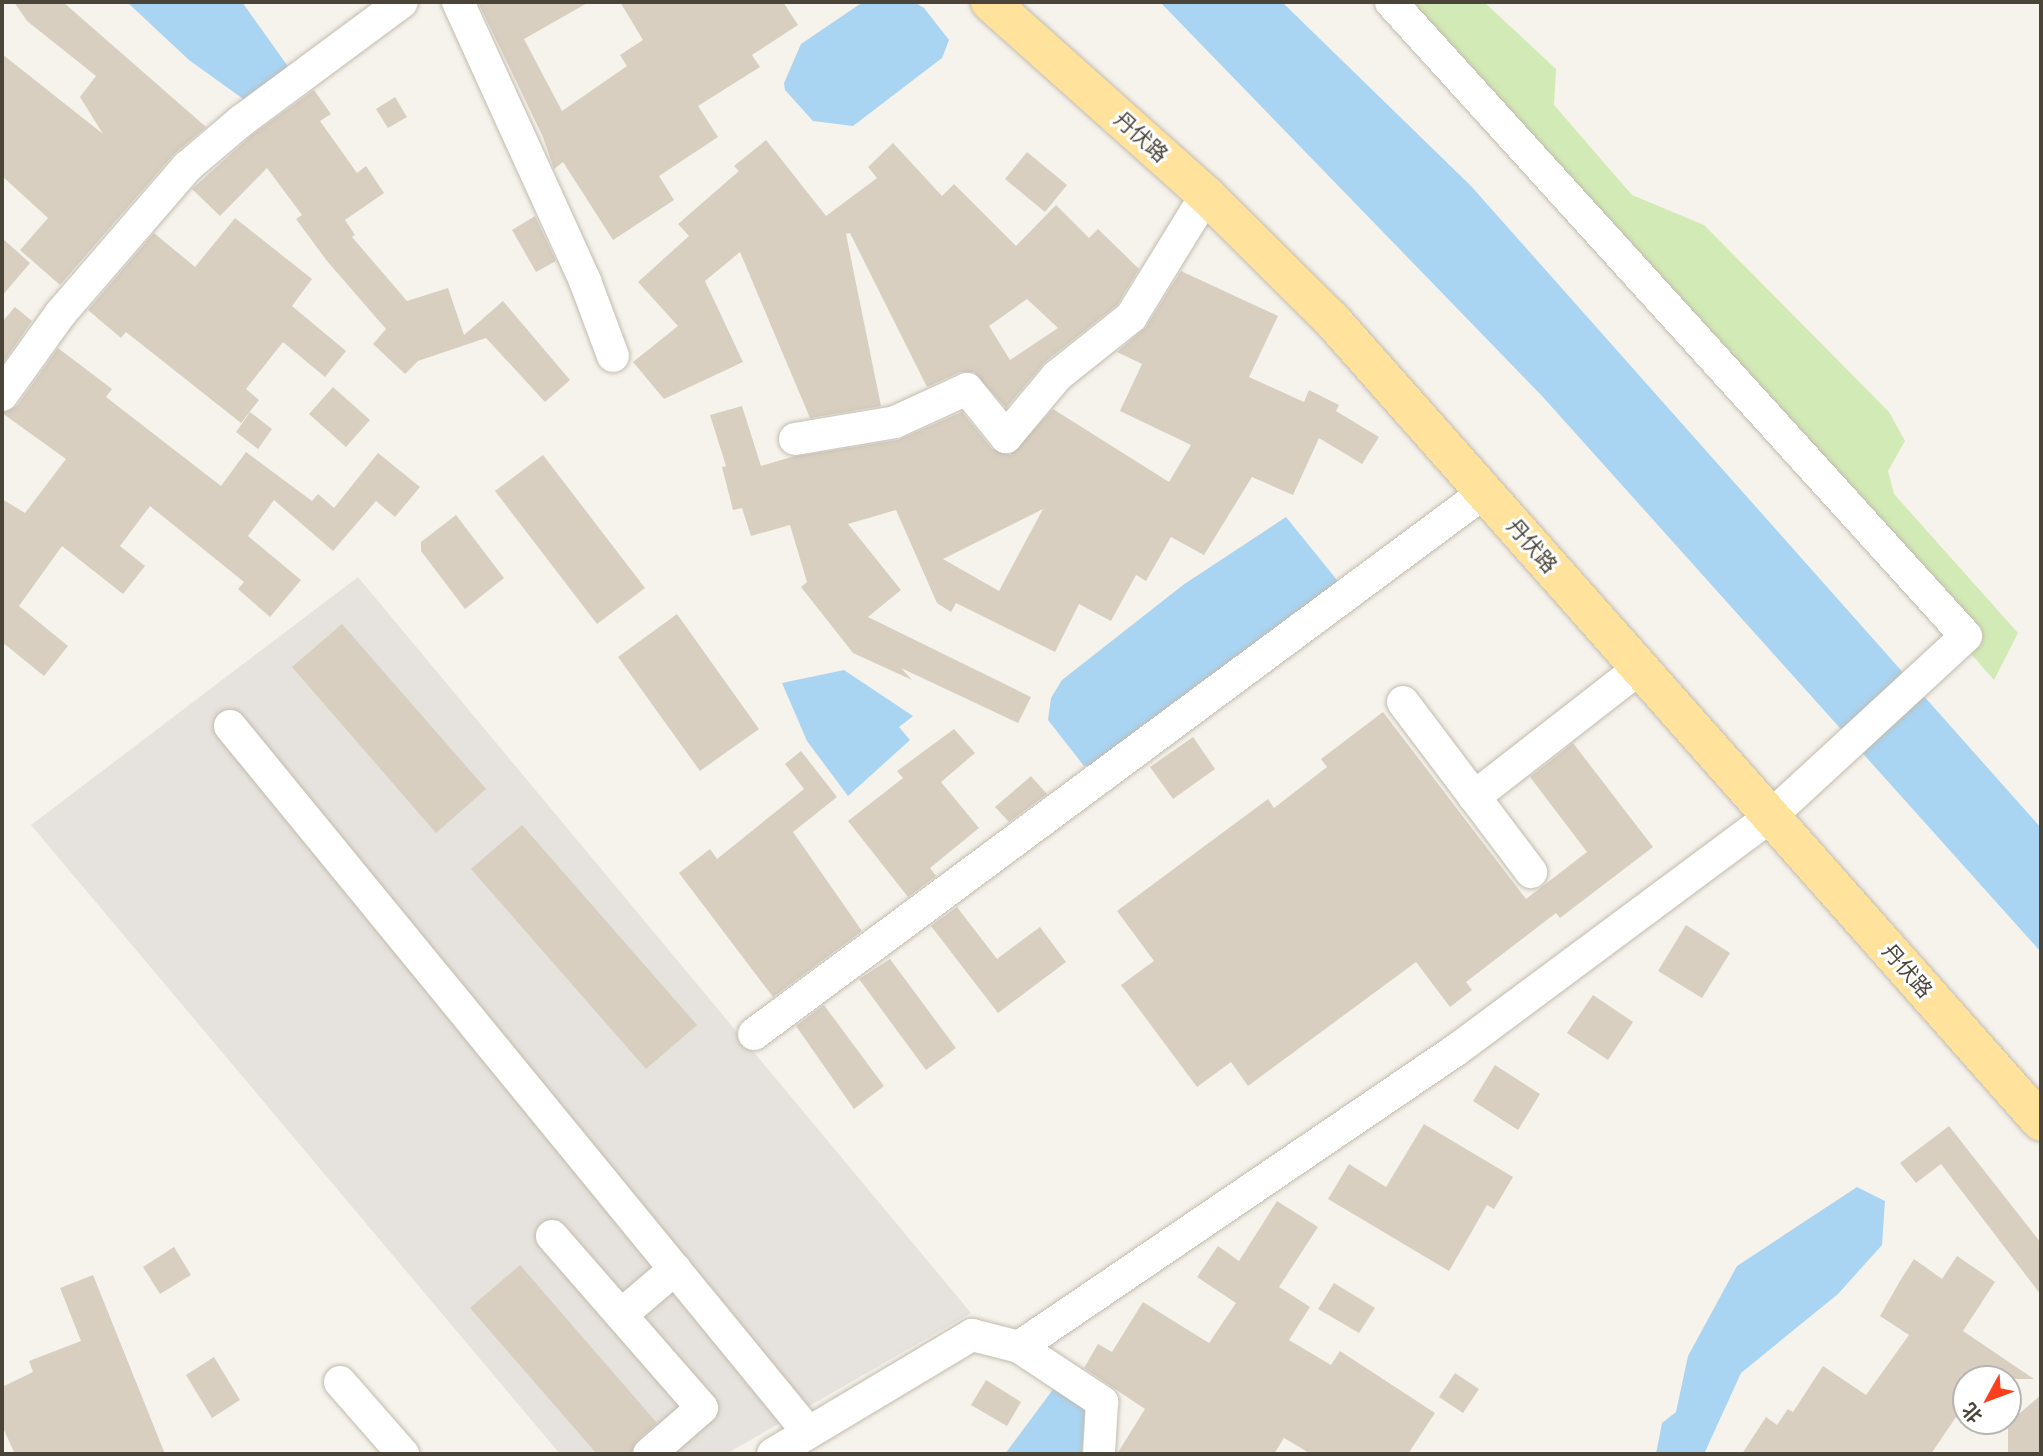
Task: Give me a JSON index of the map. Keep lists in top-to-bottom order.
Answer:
{
  "streets": {
    "main road": ["丹伏路"]
  },
  "north": "bottom left"
}
